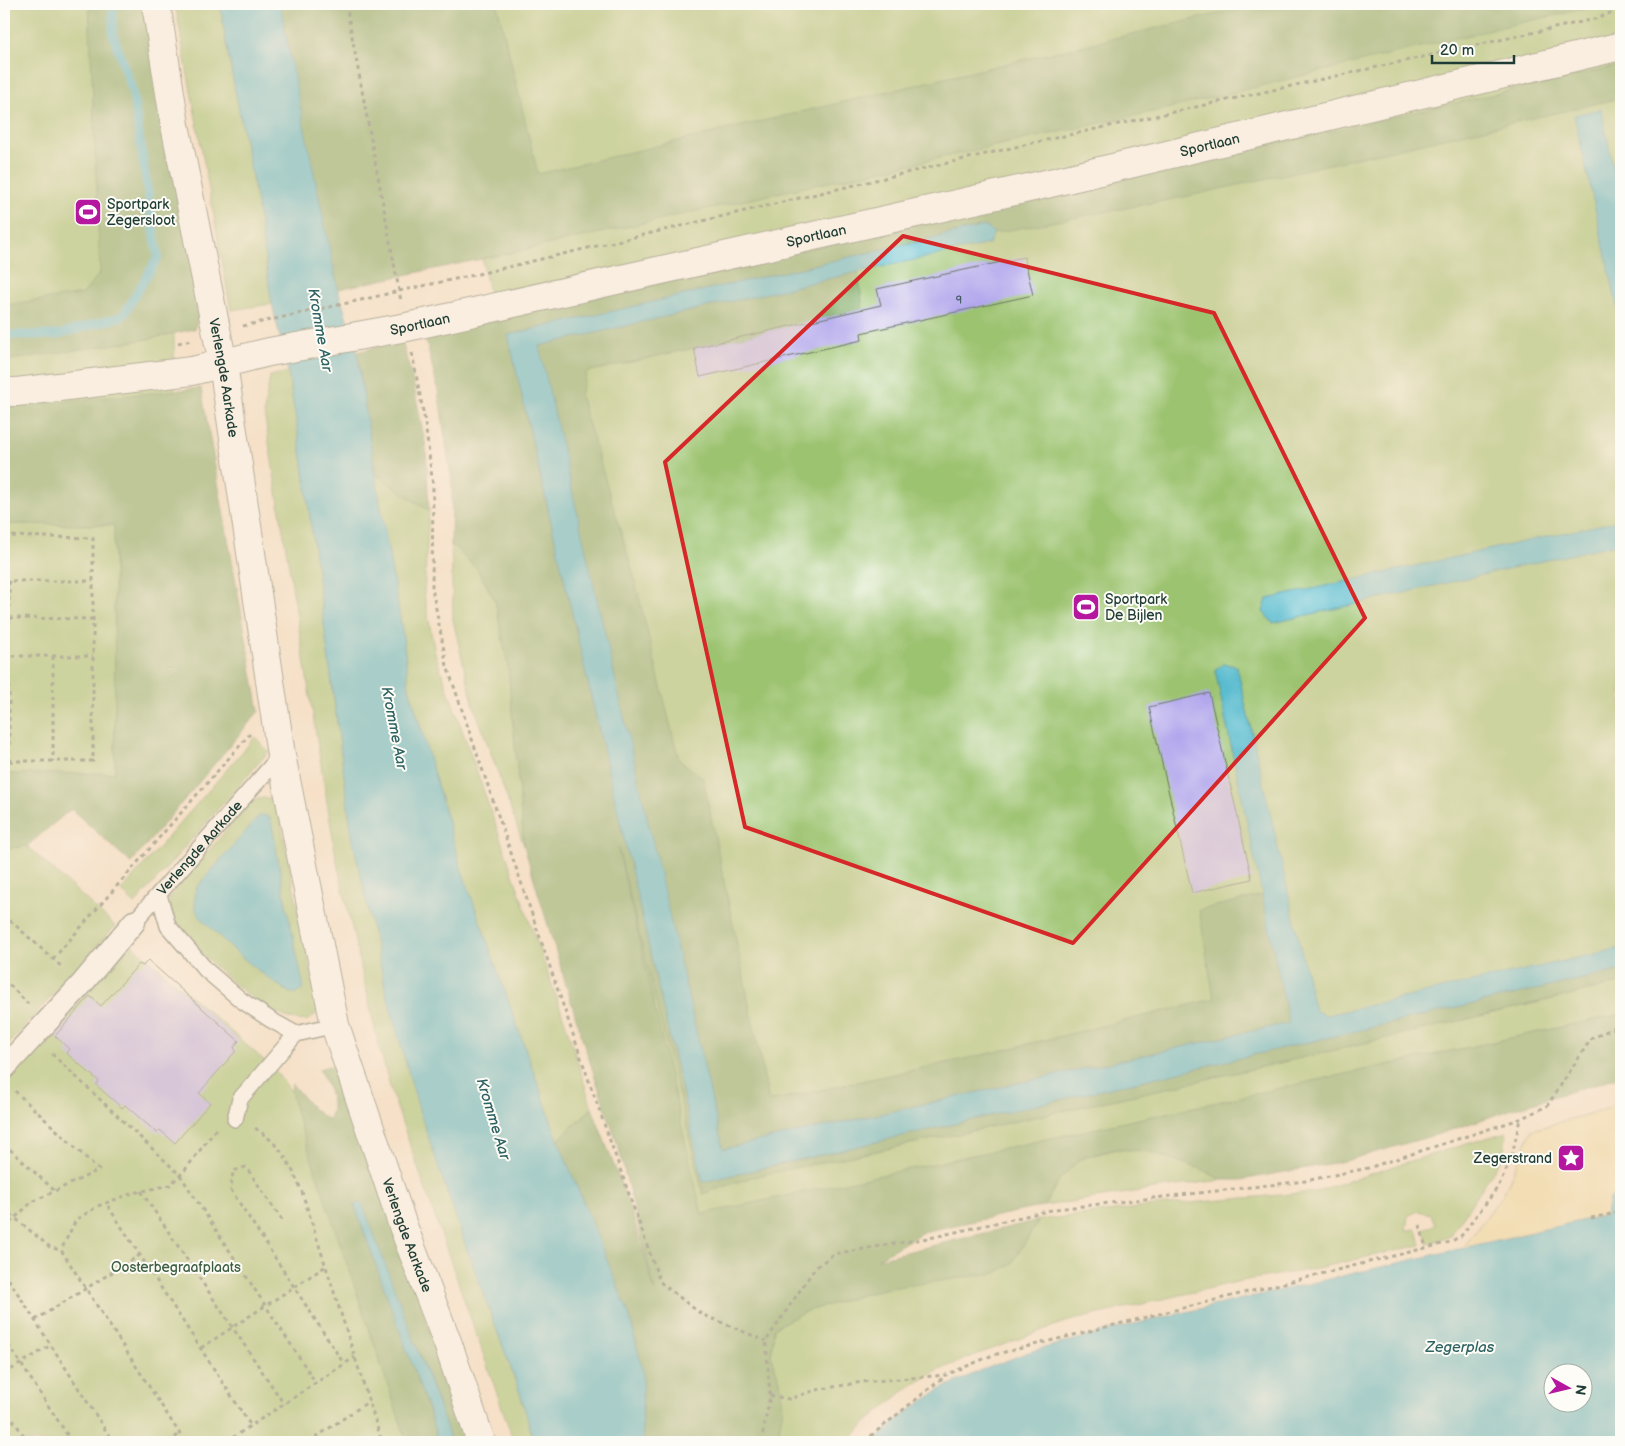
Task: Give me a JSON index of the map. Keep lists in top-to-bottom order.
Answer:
{
  "streets": {
    "street": ["Sportlaan", "Verlengde Aarkade"]
  },
  "crossings": [
    ["Sportlaan", "Verlengde Aarkade"]
  ],
  "water": ["Kromme Aar", "Zegerplas"],
  "parks": ["Oosterbegraafplaats"],
  "places": {
    "sports": ["Sportpark Zegersloot", "Sportpark De Bijlen"],
    "place": ["Zegerstrand"]
  },
  "house_numbers": ["9"],
  "scale_bar": "20 m",
  "north": "right"
}
